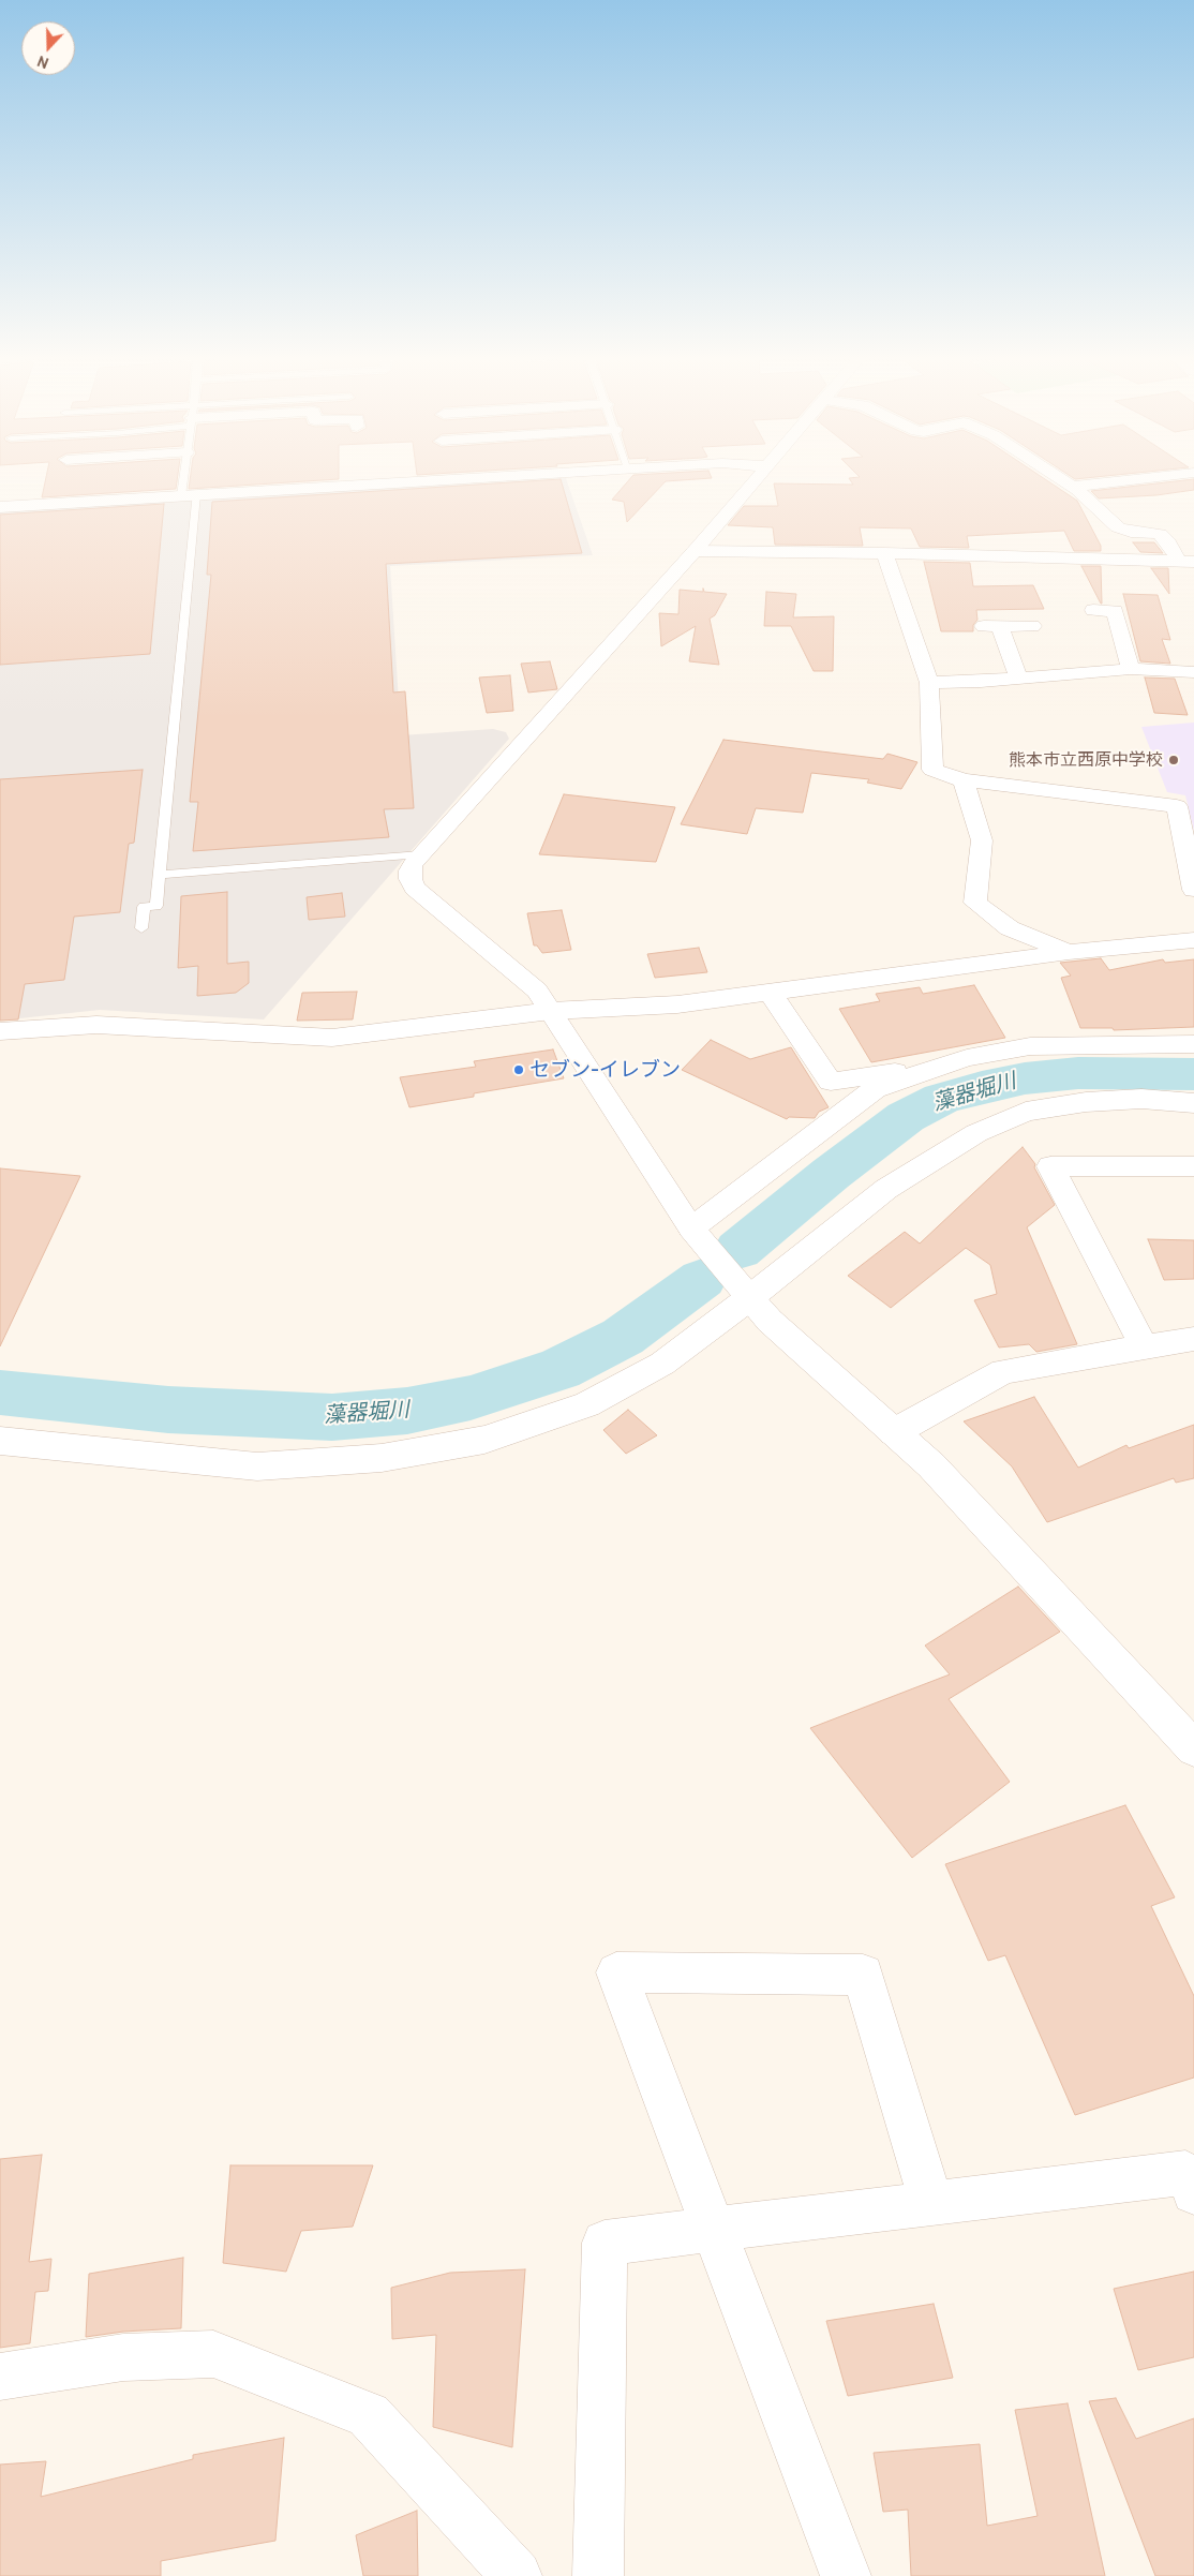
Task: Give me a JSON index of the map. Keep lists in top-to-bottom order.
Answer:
{
  "water": ["藻器堀川"],
  "places": ["熊本市立西原中学校", "セブン-イレブン"],
  "north": "bottom"
}
